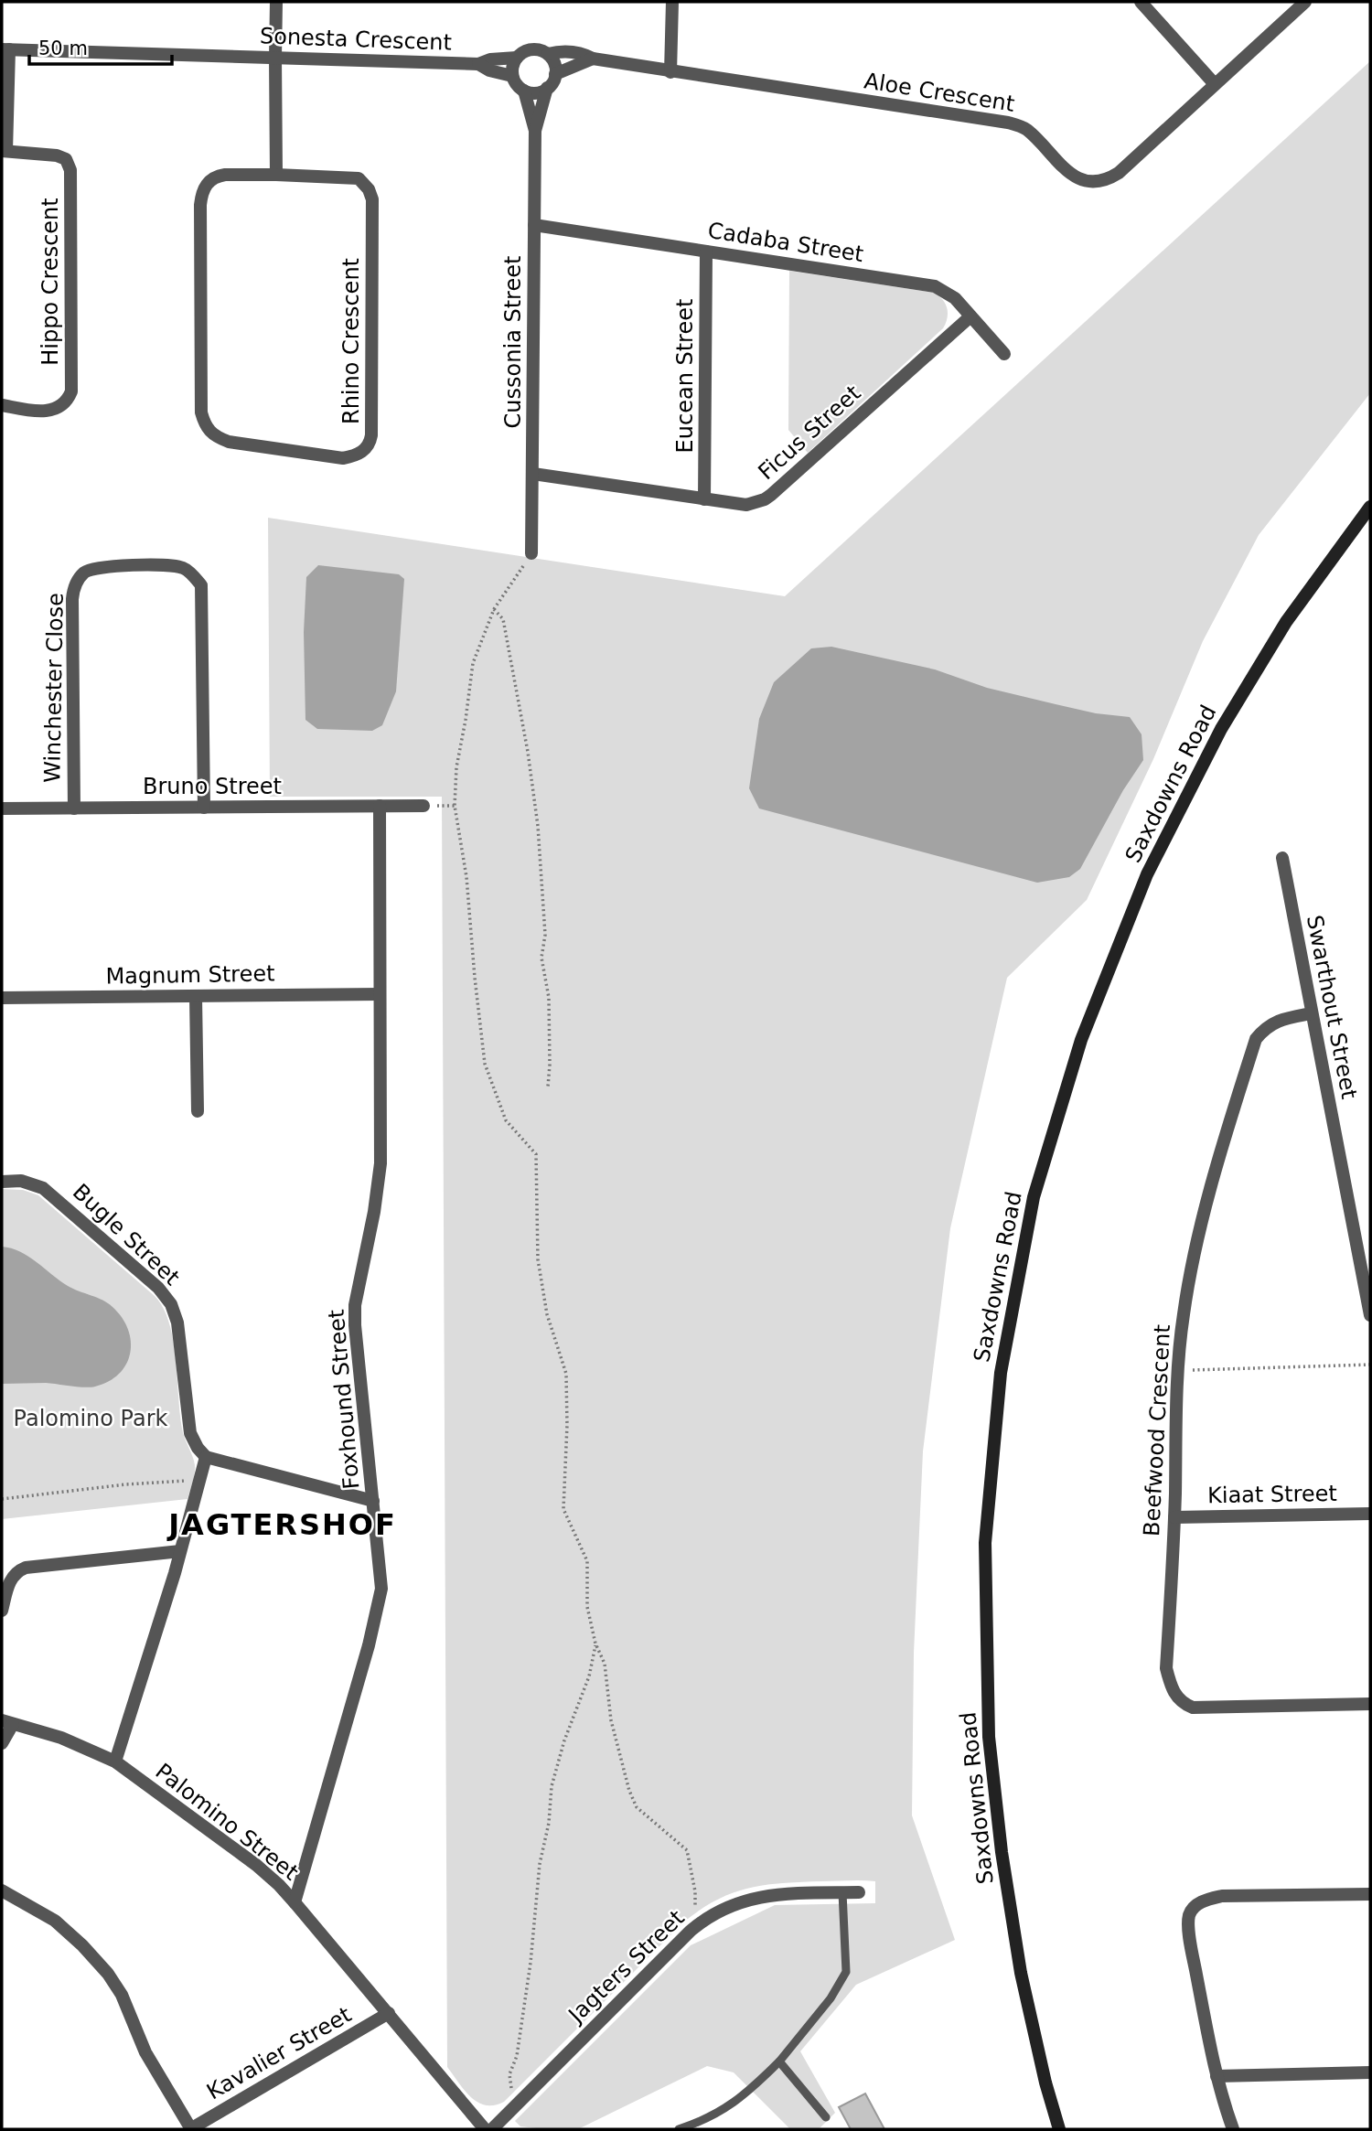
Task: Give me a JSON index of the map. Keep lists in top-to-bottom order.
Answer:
{
  "streets": {
    "street": [
      "Sonesta Crescent",
      "Aloe Crescent",
      "Cadaba Street",
      "Hippo Crescent",
      "Rhino Crescent",
      "Cussonia Street",
      "Eucean Street",
      "Ficus Street",
      "Winchester Close",
      "Saxdowns Road",
      "Bruno Street",
      "Magnum Street",
      "Swarthout Street",
      "Bugle Street",
      "Foxhound Street",
      "Beefwood Crescent",
      "Kiaat Street",
      "Palomino Street",
      "Jagters Street",
      "Kavalier Street"
    ]
  },
  "crossings": [
    ["Sonesta Crescent", "Aloe Crescent"],
    ["Sonesta Crescent", "Cussonia Street"],
    ["Aloe Crescent", "Cussonia Street"],
    ["Cadaba Street", "Cussonia Street"],
    ["Cadaba Street", "Eucean Street"],
    ["Cadaba Street", "Ficus Street"],
    ["Cussonia Street", "Ficus Street"],
    ["Eucean Street", "Ficus Street"],
    ["Winchester Close", "Bruno Street"],
    ["Bruno Street", "Foxhound Street"],
    ["Magnum Street", "Foxhound Street"],
    ["Swarthout Street", "Beefwood Crescent"],
    ["Foxhound Street", "Palomino Street"],
    ["Beefwood Crescent", "Kiaat Street"],
    ["Palomino Street", "Kavalier Street"]
  ],
  "districts": ["JAGTERSHOF"],
  "parks": ["Palomino Park"],
  "scale_bar": "50 m"
}
